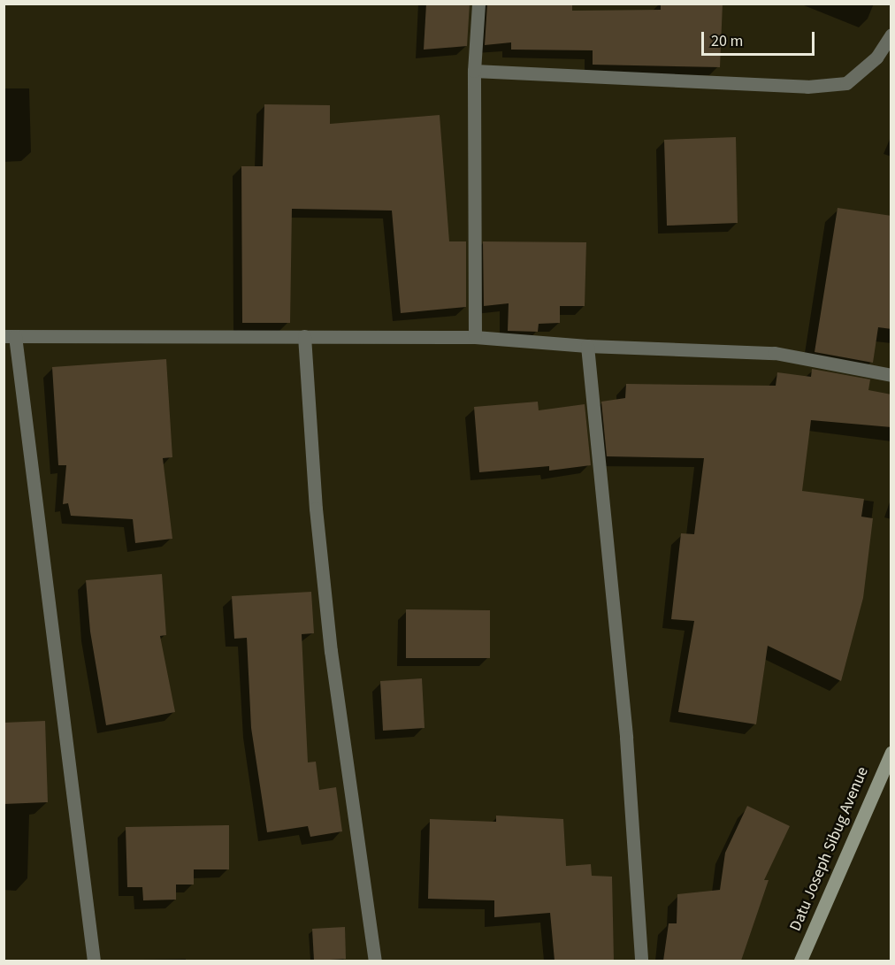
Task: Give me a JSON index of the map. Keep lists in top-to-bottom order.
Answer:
{
  "streets": {
    "main road": ["Datu Joseph Sibug Avenue"]
  },
  "scale_bar": "20 m"
}
